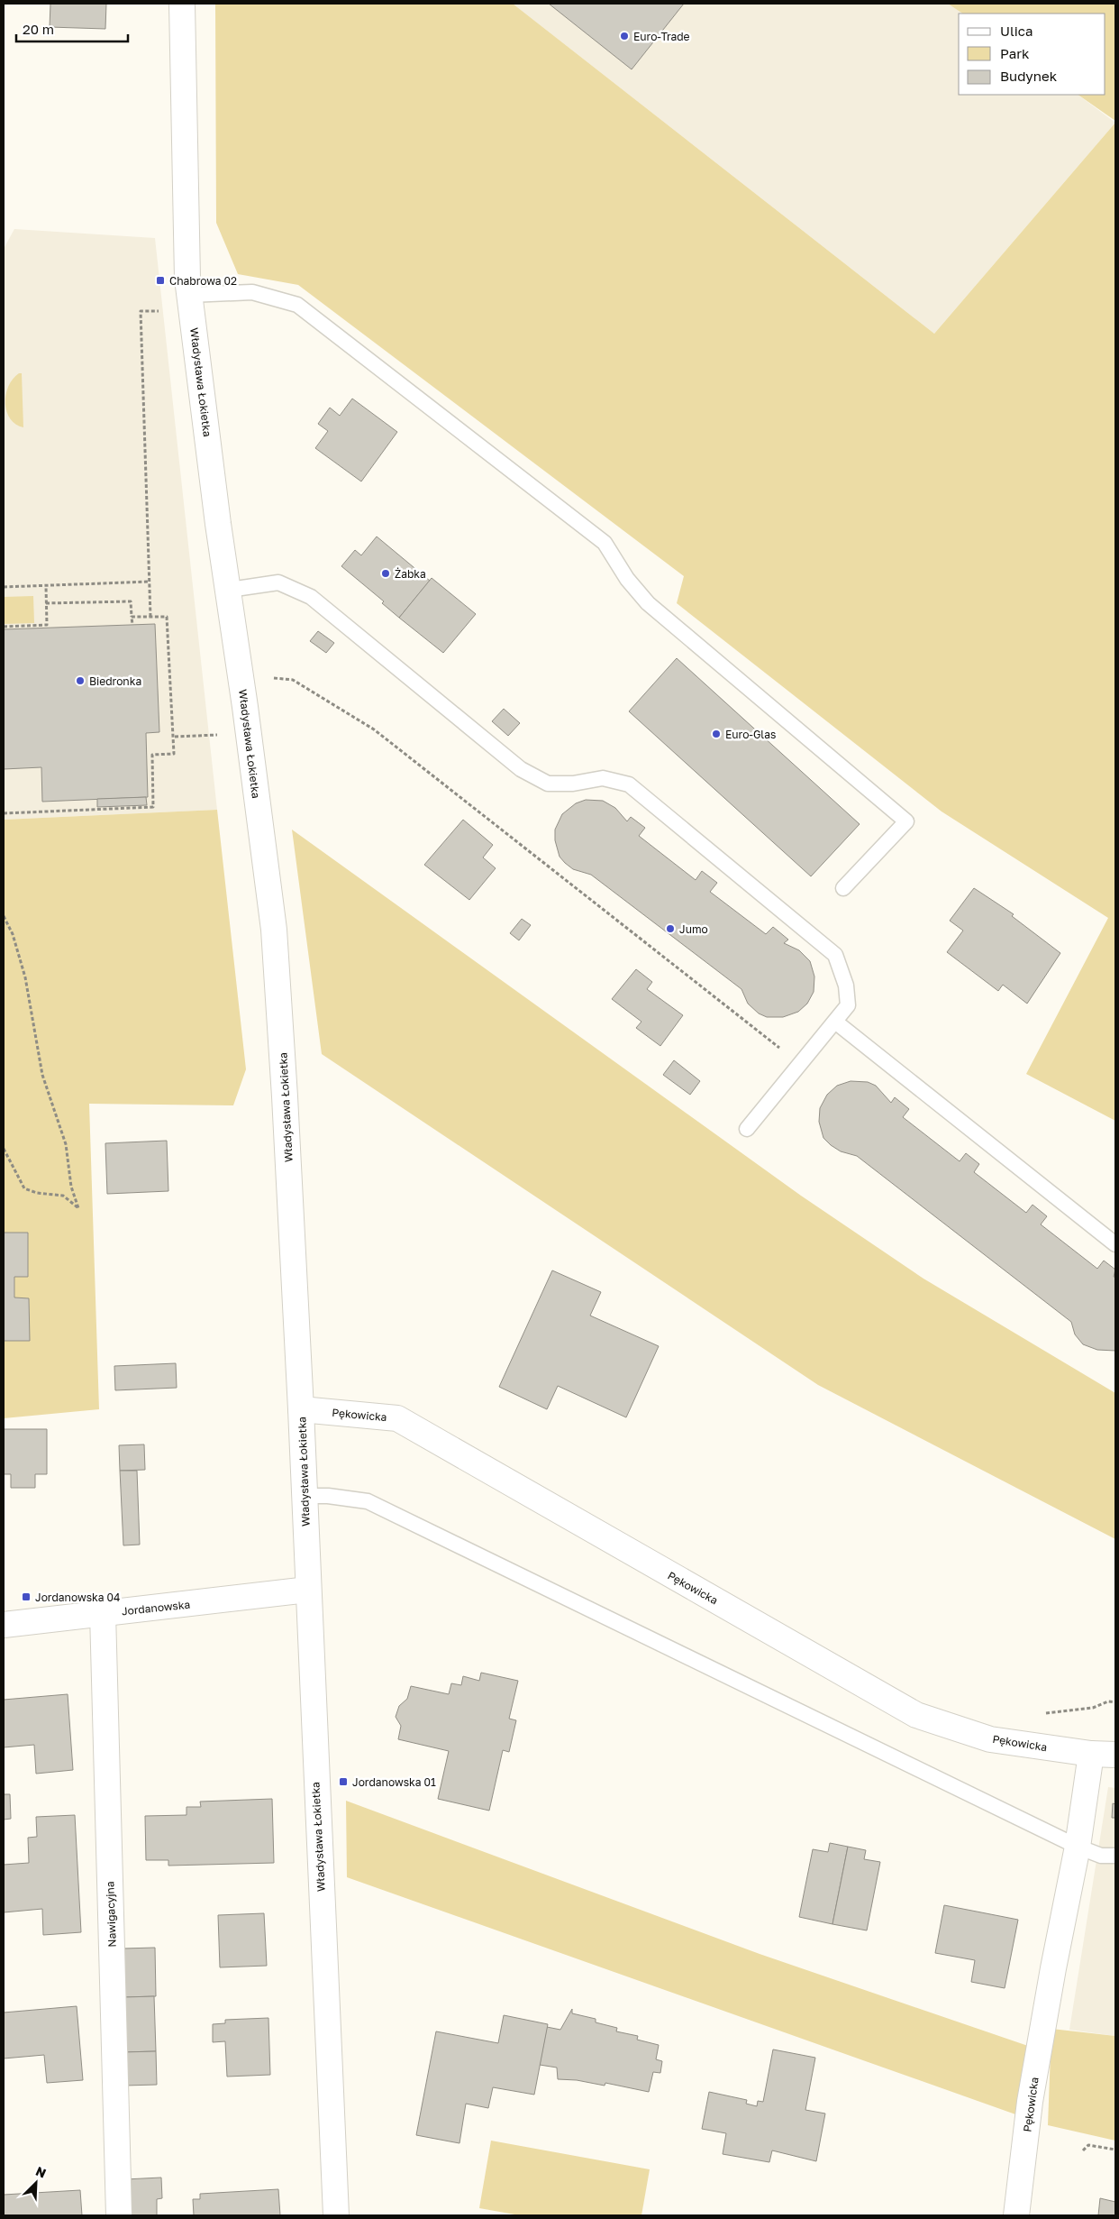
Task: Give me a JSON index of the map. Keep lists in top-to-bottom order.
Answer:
{
  "streets": {
    "street": [
      "Władysława Łokietka",
      "Pękowicka",
      "Jordanowska",
      "Nawigacyjna"
    ]
  },
  "crossings": [
    ["Władysława Łokietka", "Pękowicka"],
    ["Władysława Łokietka", "Jordanowska"],
    ["Jordanowska", "Nawigacyjna"]
  ],
  "places": {
    "other": [
      "Euro-Trade",
      "Żabka",
      "Biedronka",
      "Euro-Glas",
      "Jumo"
    ],
    "transit": ["Chabrowa 02", "Jordanowska 04", "Jordanowska 01"]
  },
  "legend": ["Ulica", "Park", "Budynek"],
  "scale_bar": "20 m",
  "north": "top right"
}
